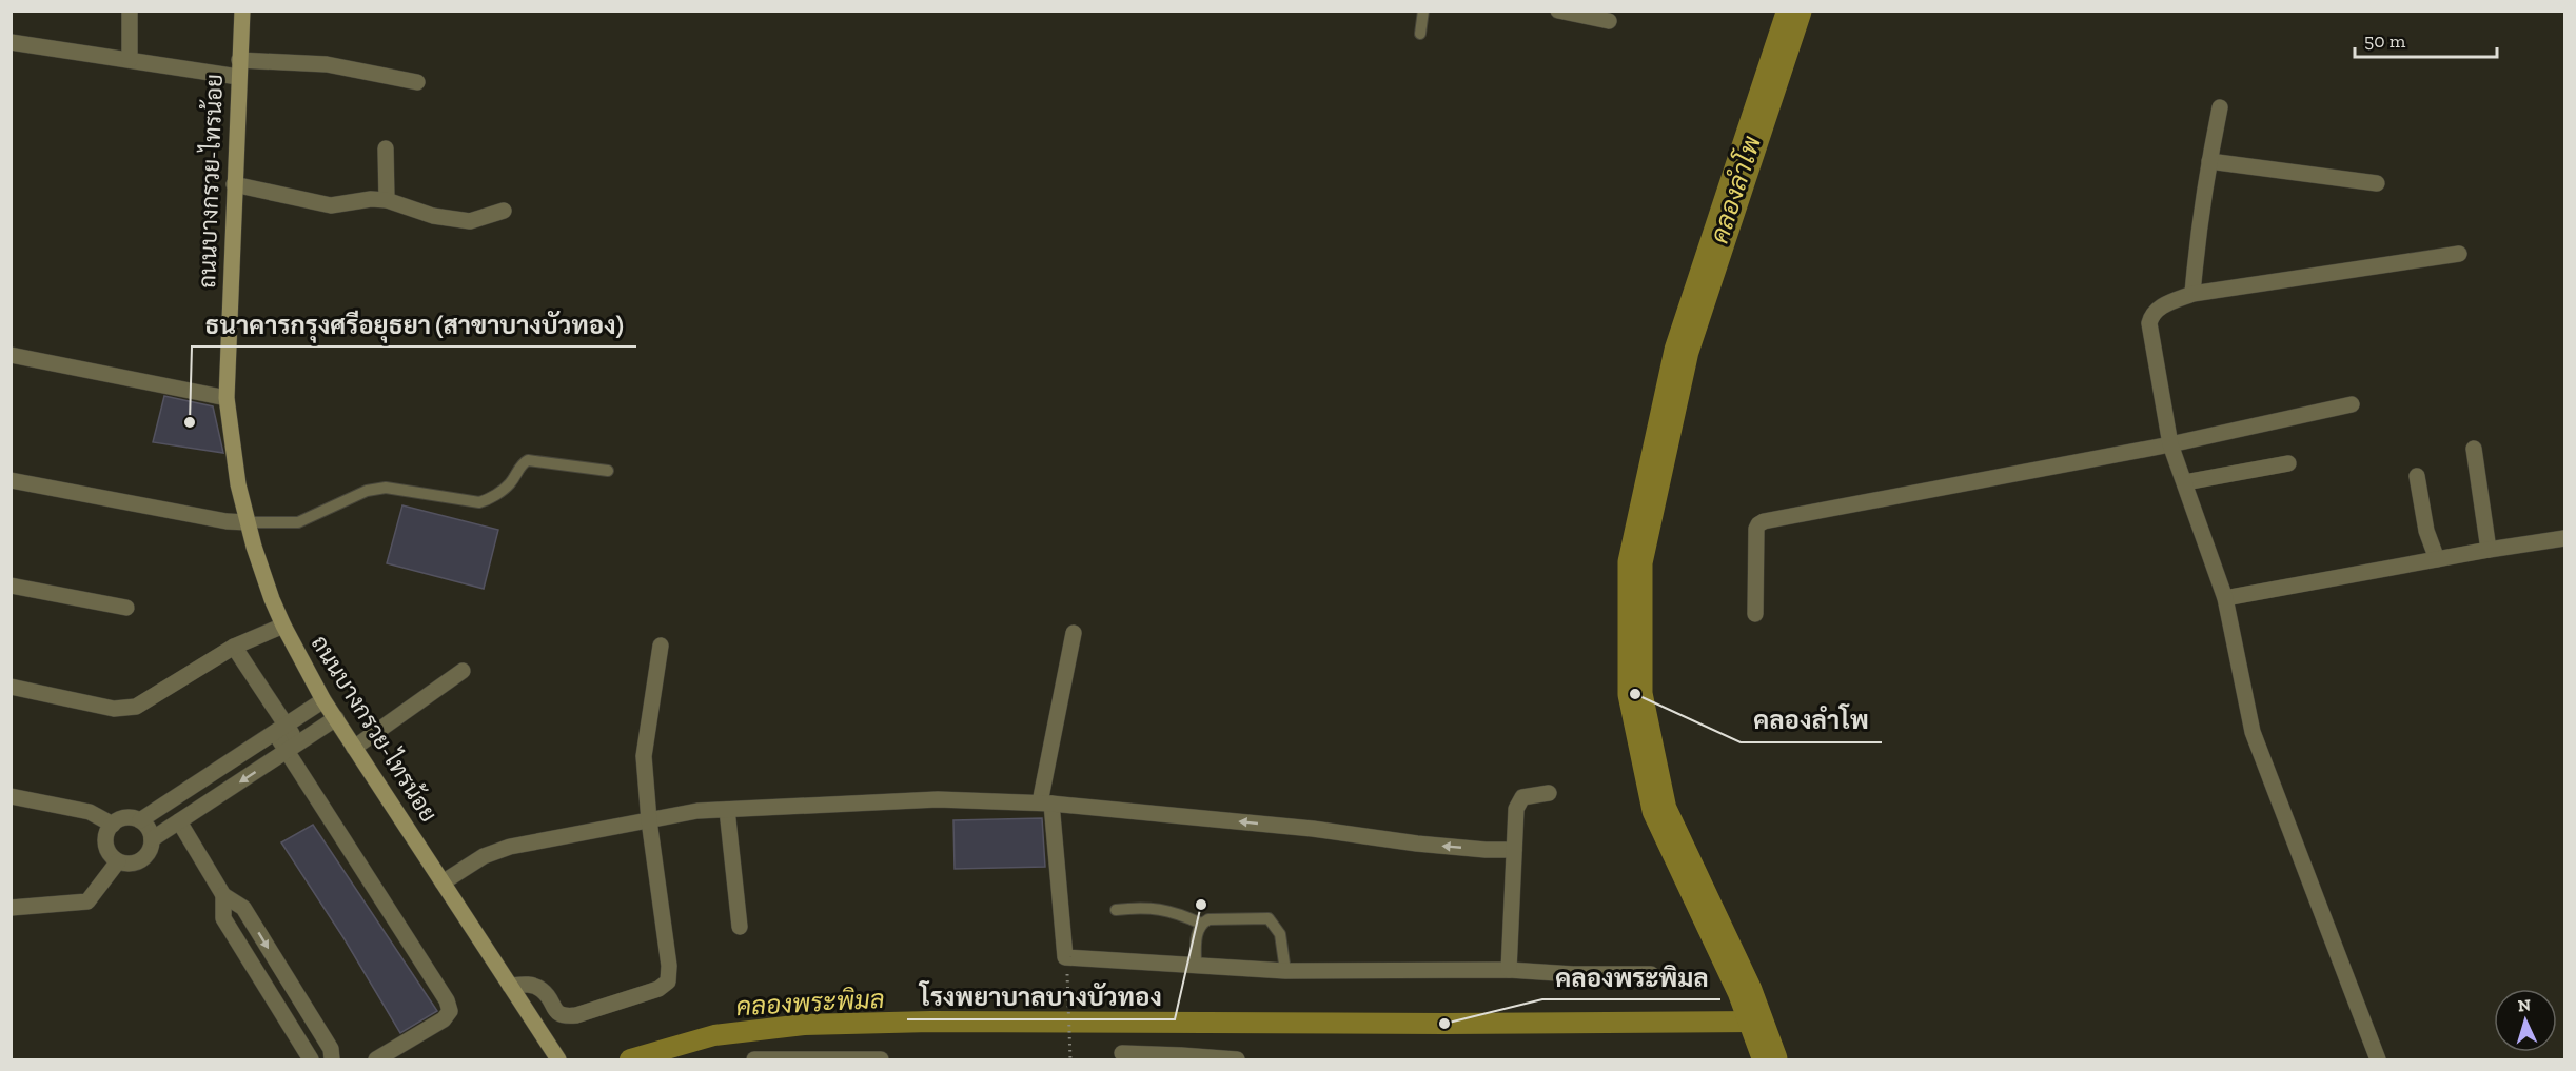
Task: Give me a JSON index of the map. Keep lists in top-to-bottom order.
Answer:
{
  "streets": {
    "main road": ["ถนนบางกรวย-ไทรน้อย"]
  },
  "water": ["คลองลำโพ", "คลองพระพิมล"],
  "places": [
    "ธนาคารกรุงศรีอยุธยา (สาขาบางบัวทอง)",
    "คลองลำโพ",
    "โรงพยาบาลบางบัวทอง",
    "คลองพระพิมล"
  ],
  "scale_bar": "50 m",
  "north": "top"
}
